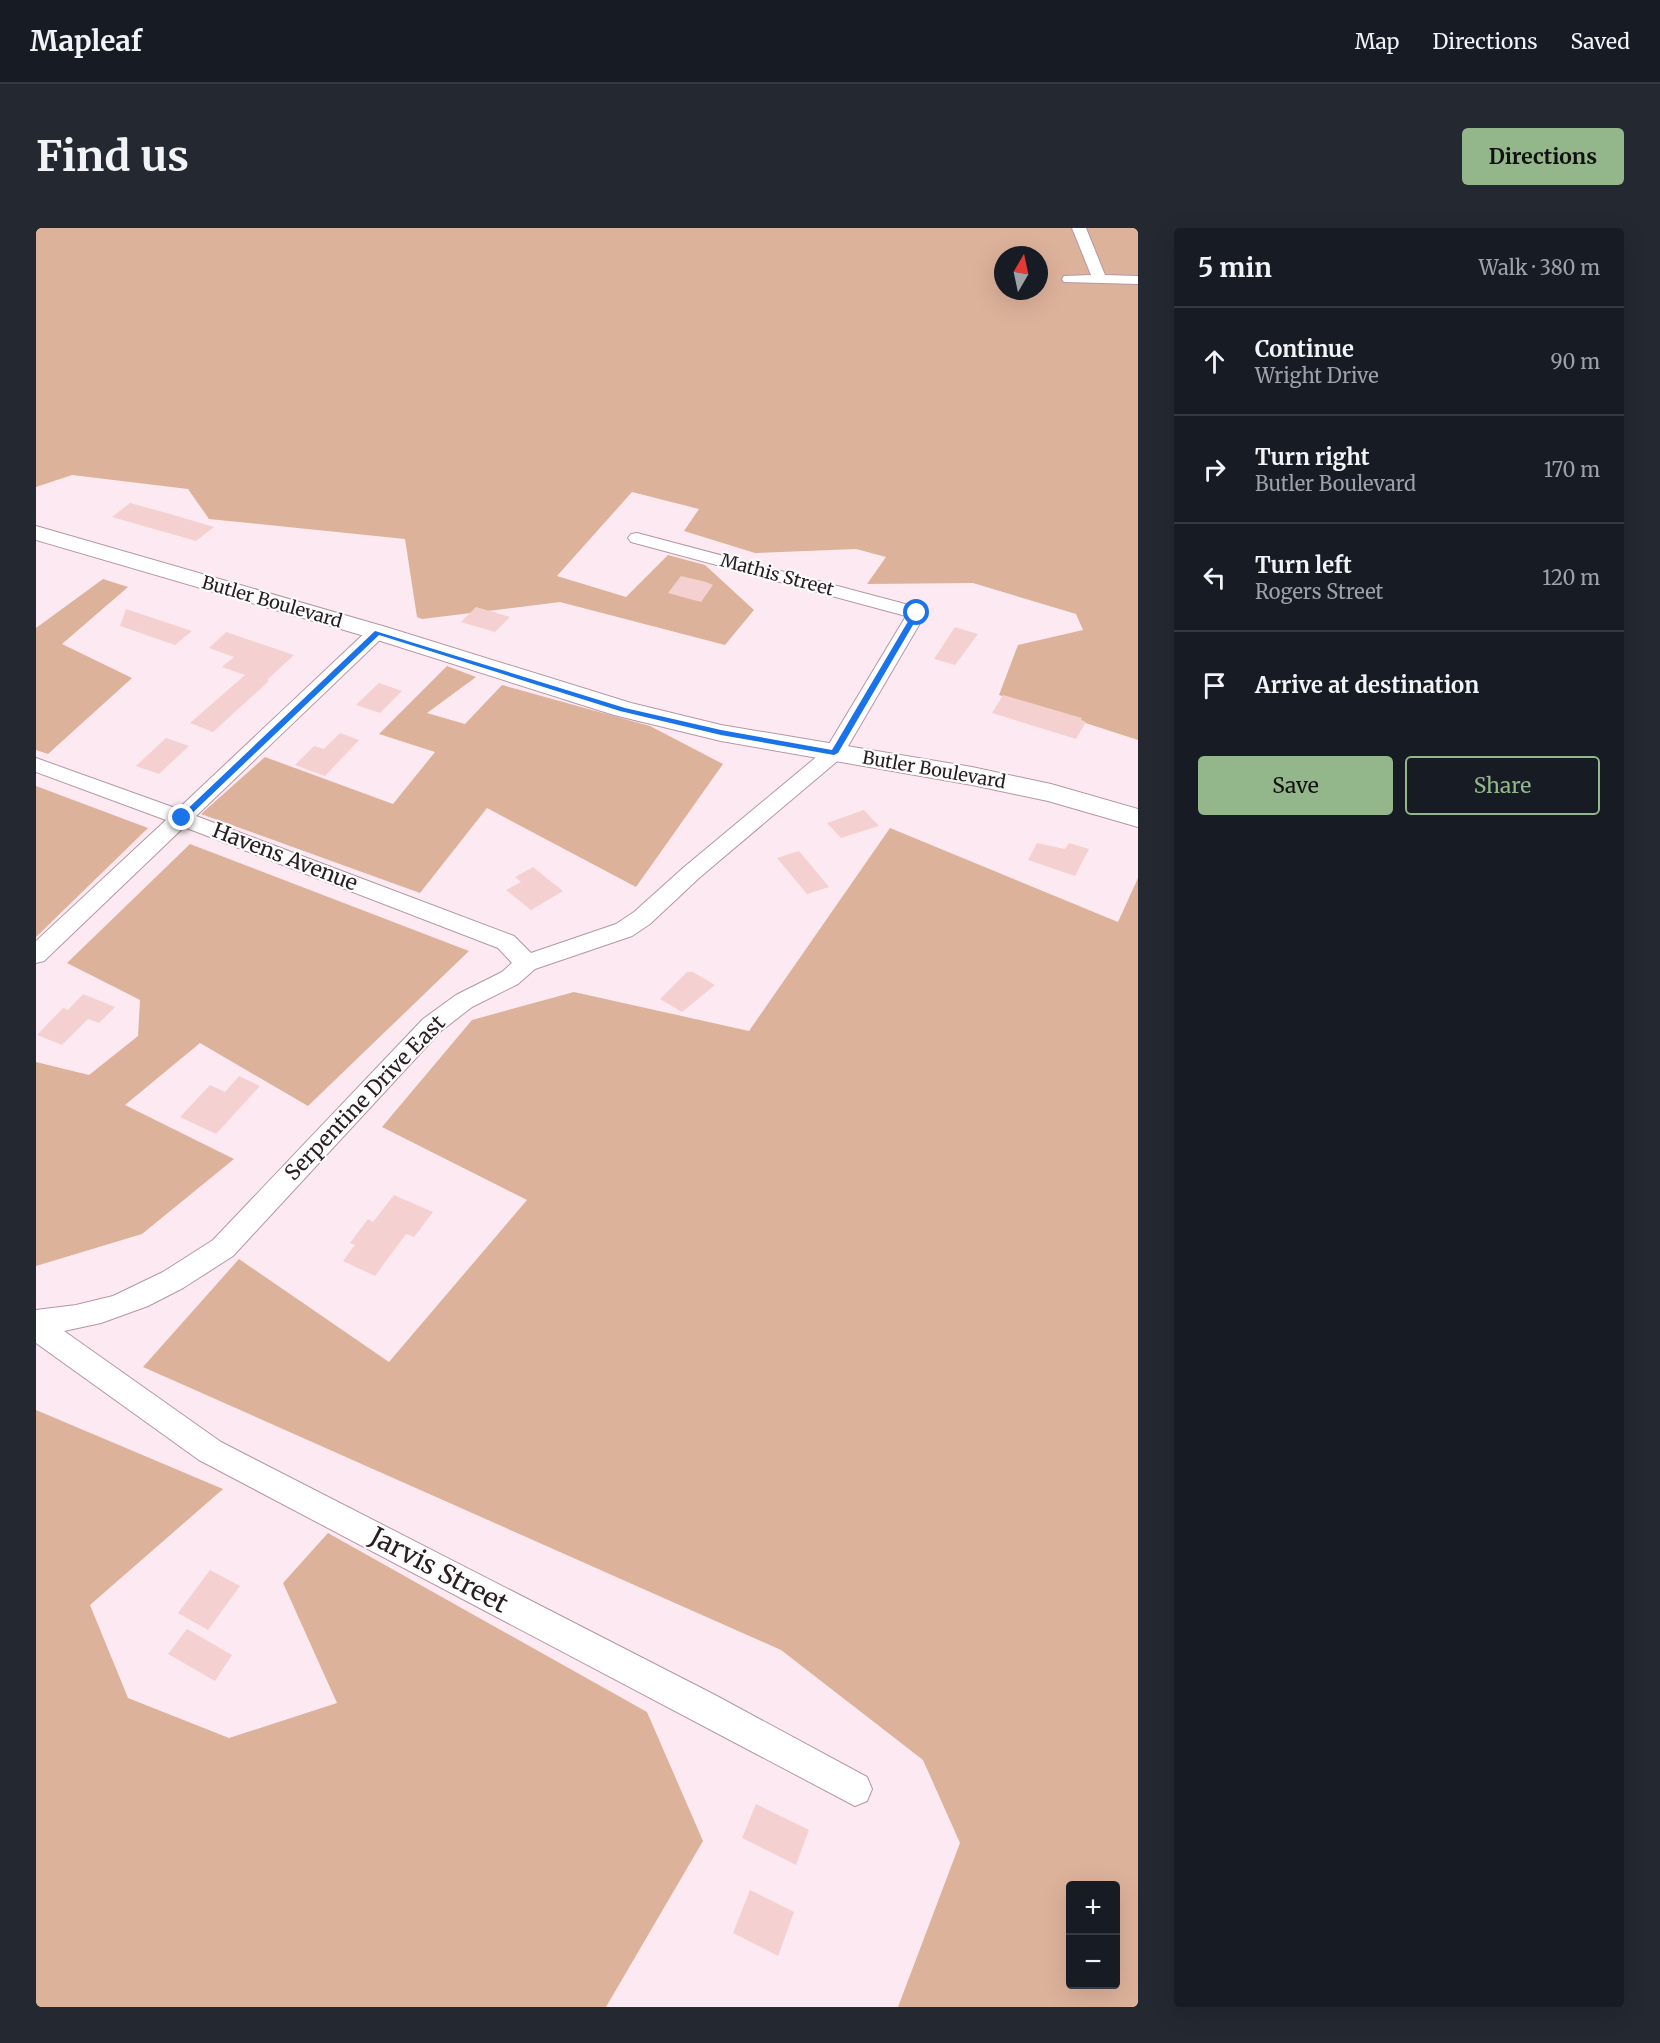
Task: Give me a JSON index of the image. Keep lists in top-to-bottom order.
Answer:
{
  "streets": {
    "street": [
      "Mathis Street",
      "Butler Boulevard",
      "Havens Avenue",
      "Serpentine Drive East",
      "Jarvis Street"
    ]
  },
  "crossings": [
    ["Mathis Street", "Serpentine Drive East"],
    ["Butler Boulevard", "Serpentine Drive East"],
    ["Havens Avenue", "Serpentine Drive East"]
  ],
  "north": "top",
  "page": {
    "header": "Mapleaf",
    "nav": ["Map", "Directions", "Saved"],
    "buttons": [
      "Directions",
      ["Save", "Share"]
    ],
    "title": "Find us",
    "heading": ["5 min", "Walk · 380 m"],
    "list": [
      ["Continue", "Wright Drive", "90 m"],
      ["Turn right", "Butler Boulevard", "170 m"],
      ["Turn left", "Rogers Street", "120 m"],
      "Arrive at destination"
    ],
    "map_buttons": ["+", "−"]
  }
}
